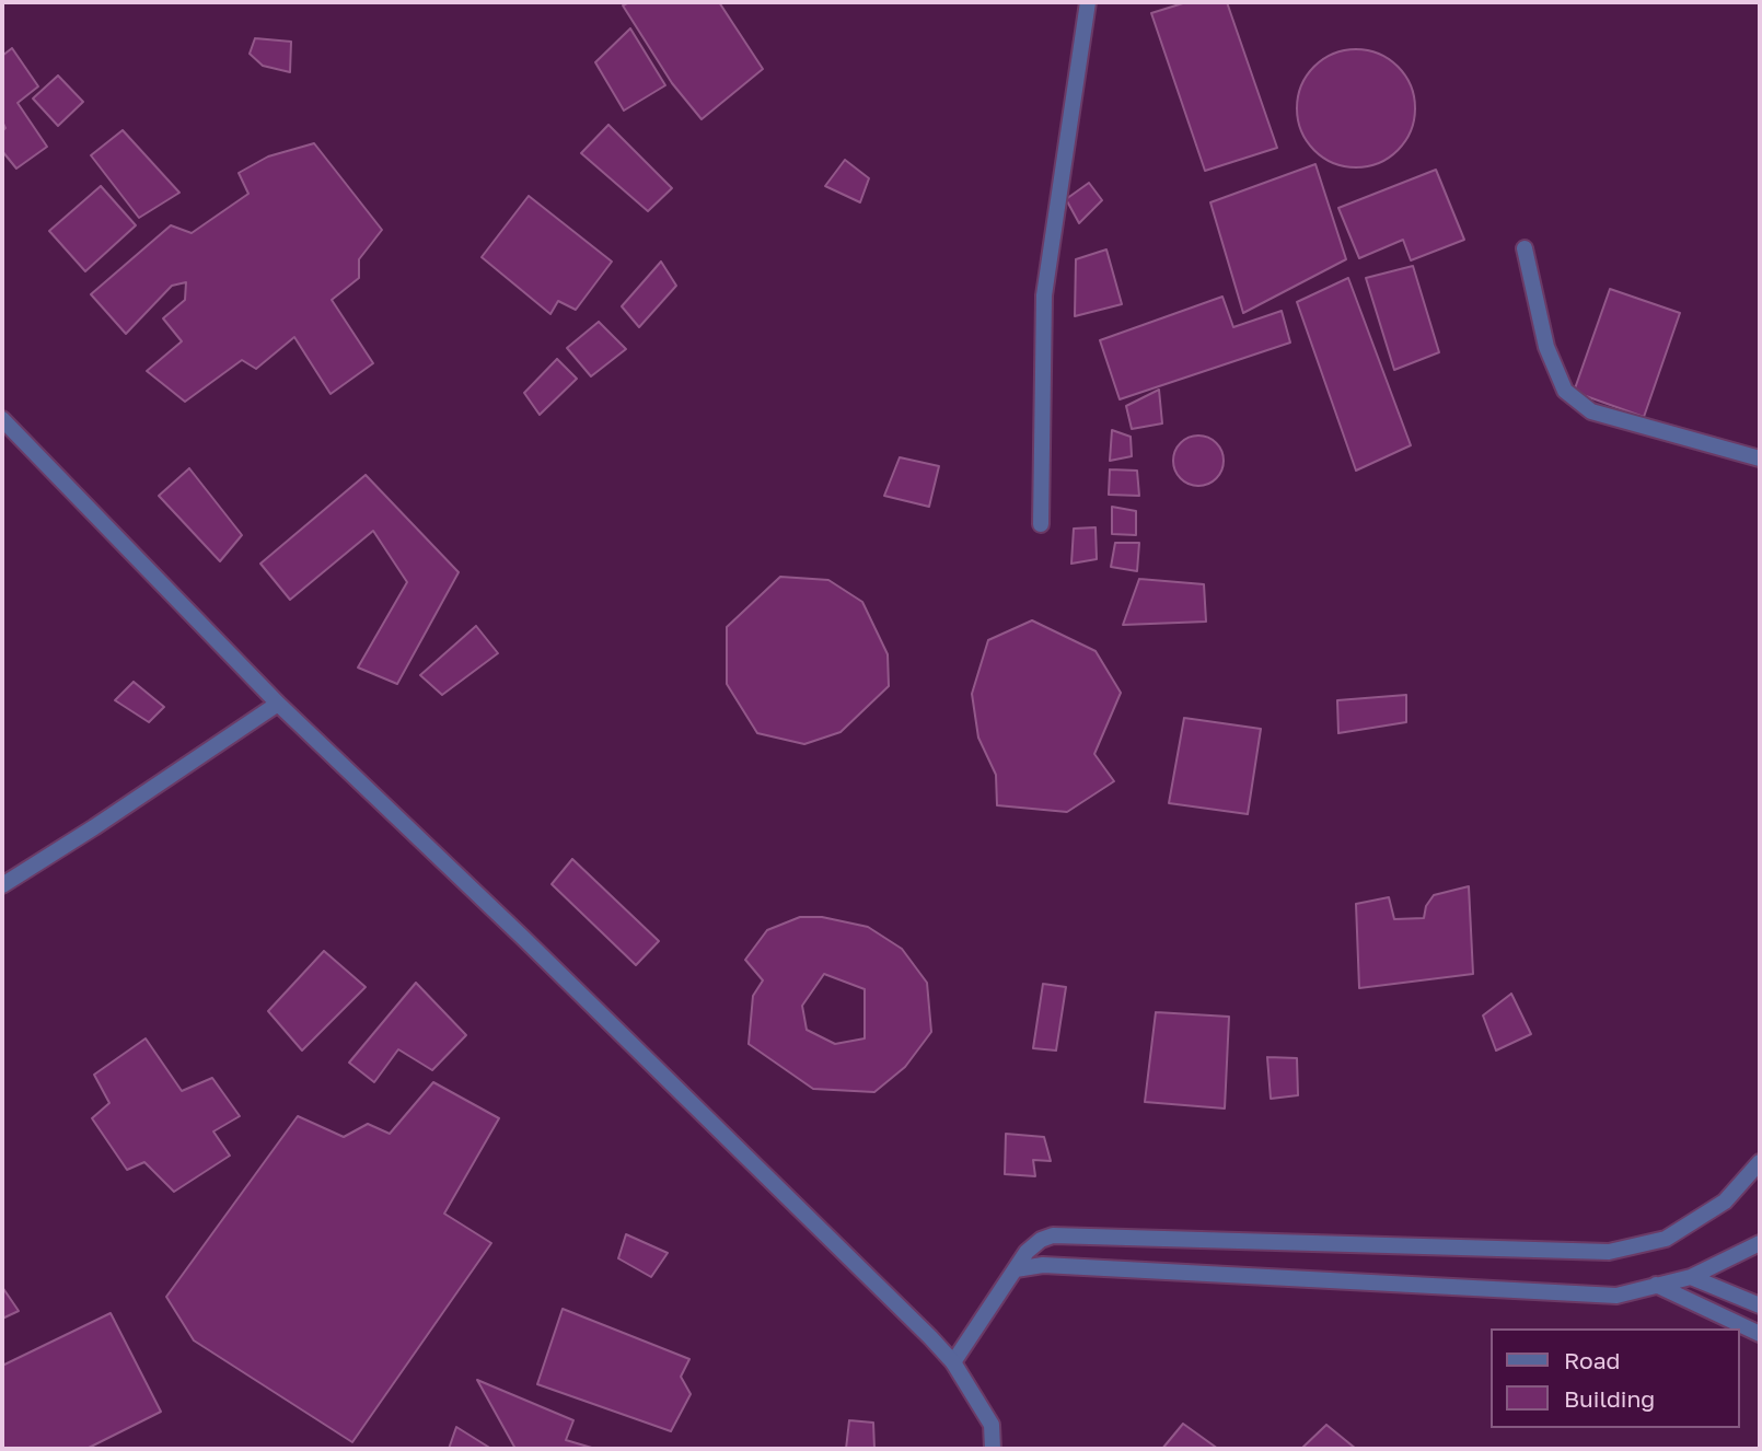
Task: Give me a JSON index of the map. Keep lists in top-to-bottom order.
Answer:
{
  "legend": ["Road", "Building"]
}
